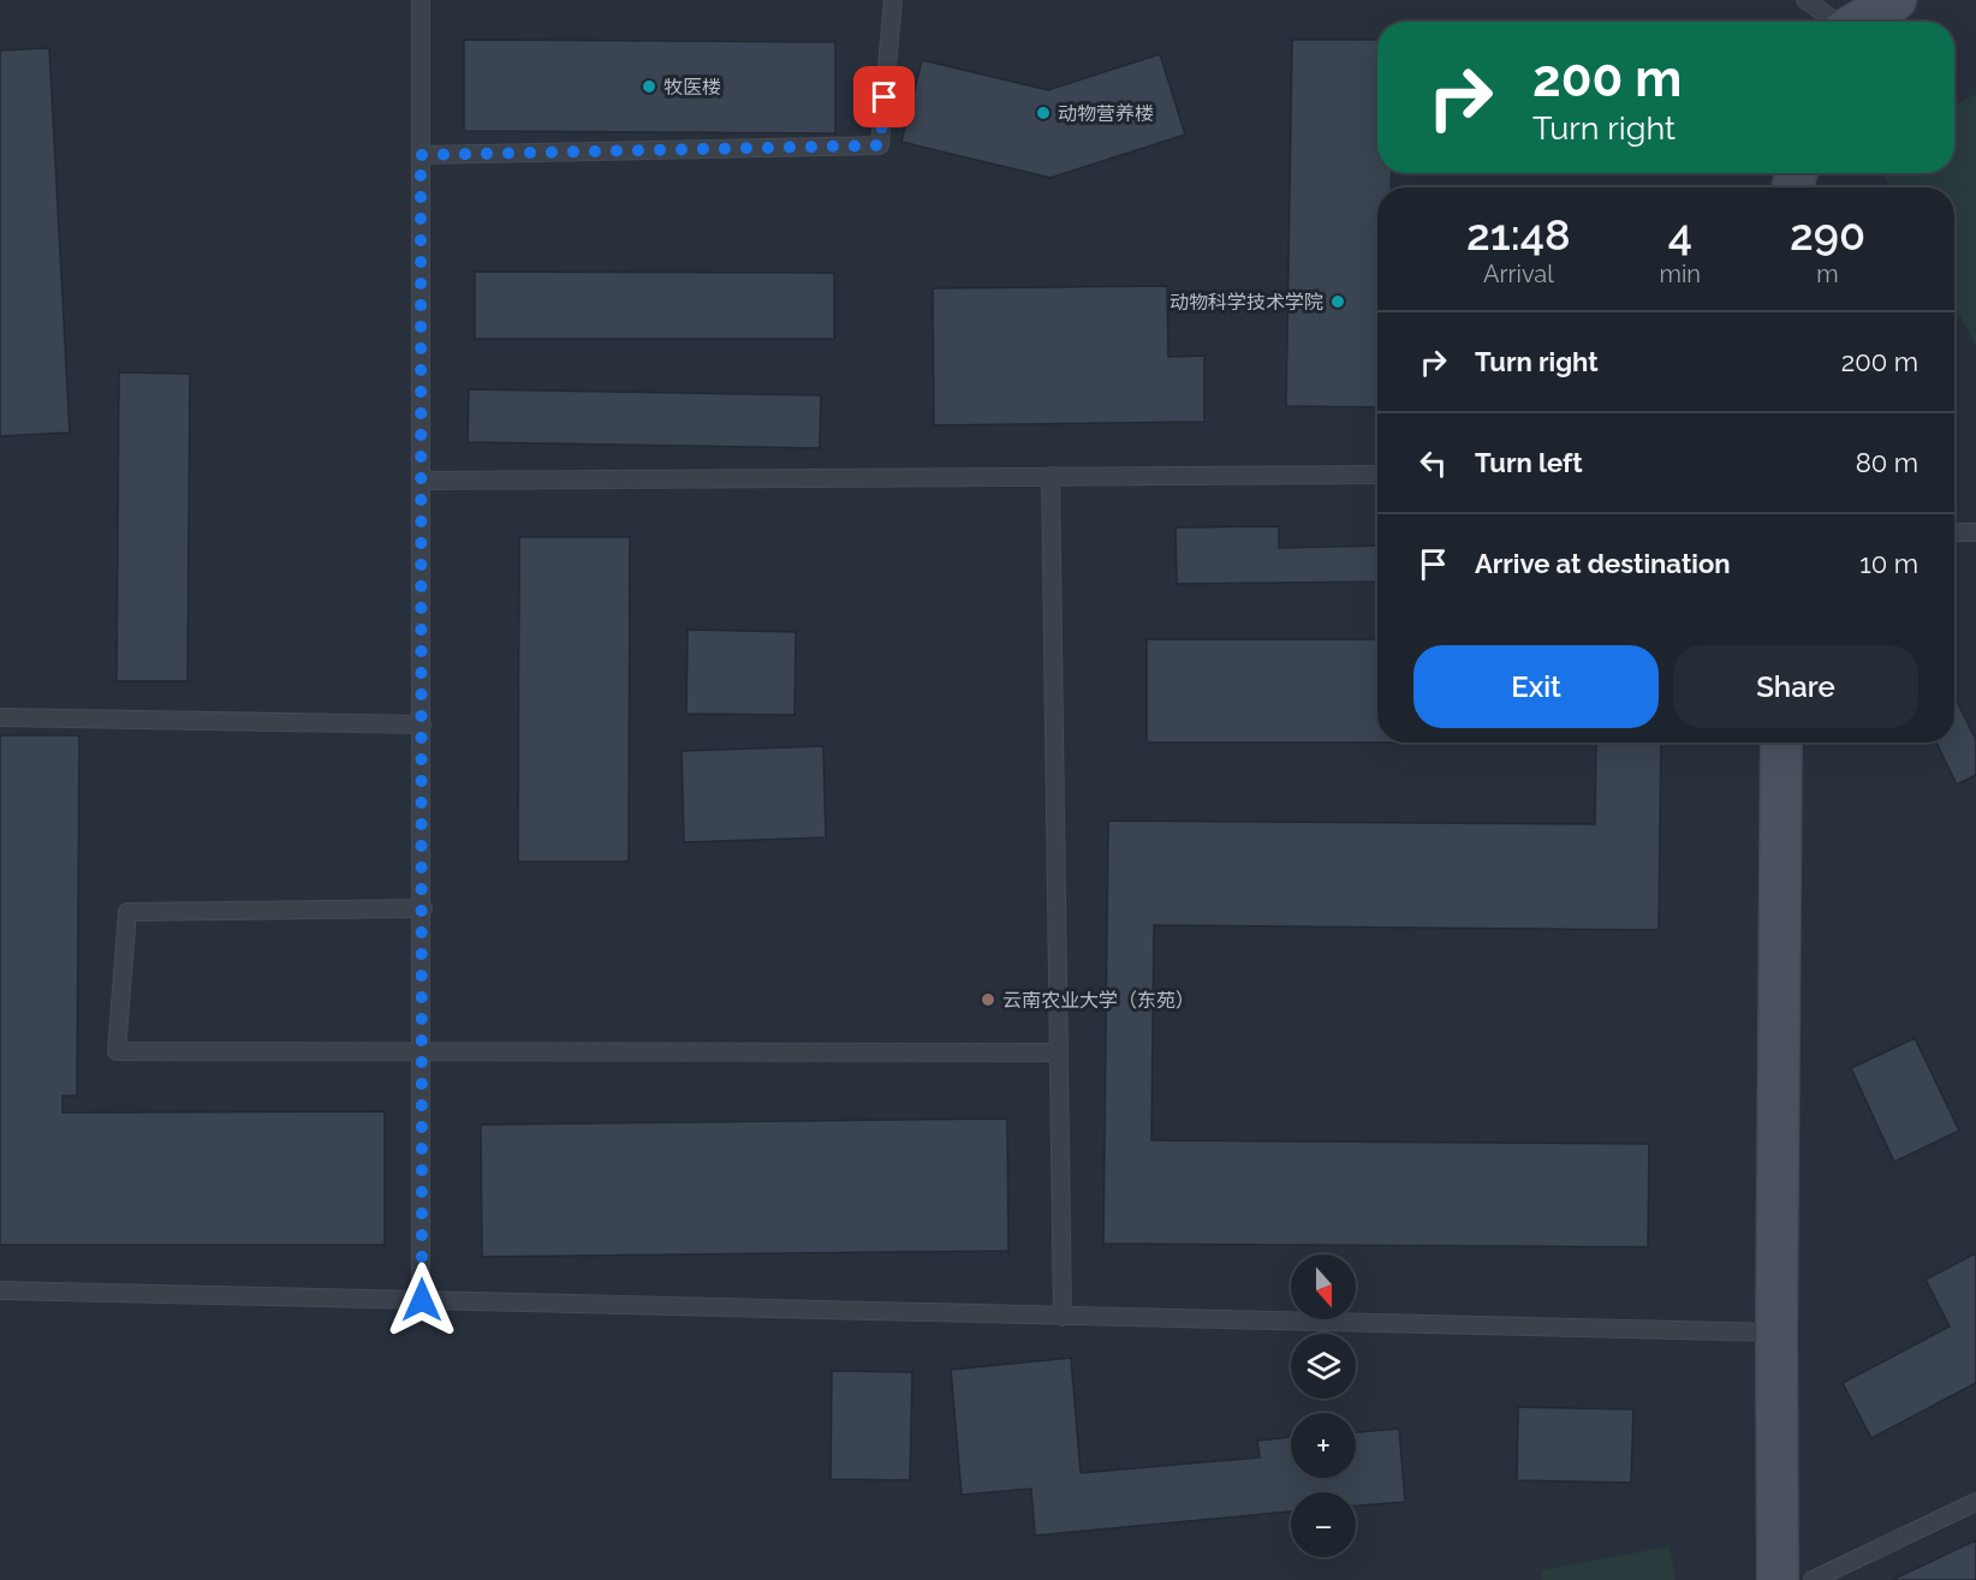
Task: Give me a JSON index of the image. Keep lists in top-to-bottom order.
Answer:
{
  "places": [
    "牧医楼",
    "动物营养楼",
    "动物科学技术学院",
    "云南农业大学（东苑）"
  ],
  "north": "bottom",
  "page": {
    "turn": ["200 m", "Turn right"],
    "eta": [
      "21:48",
      "Arrival",
      "4",
      "min",
      "290",
      "m"
    ],
    "list": [
      {
        "name": "Turn right",
        "value": "200 m"
      },
      {
        "name": "Turn left",
        "value": "80 m"
      },
      {
        "name": "Arrive at destination",
        "value": "10 m"
      }
    ],
    "buttons": ["Exit", "Share"],
    "map_buttons": ["+", "−"]
  }
}
